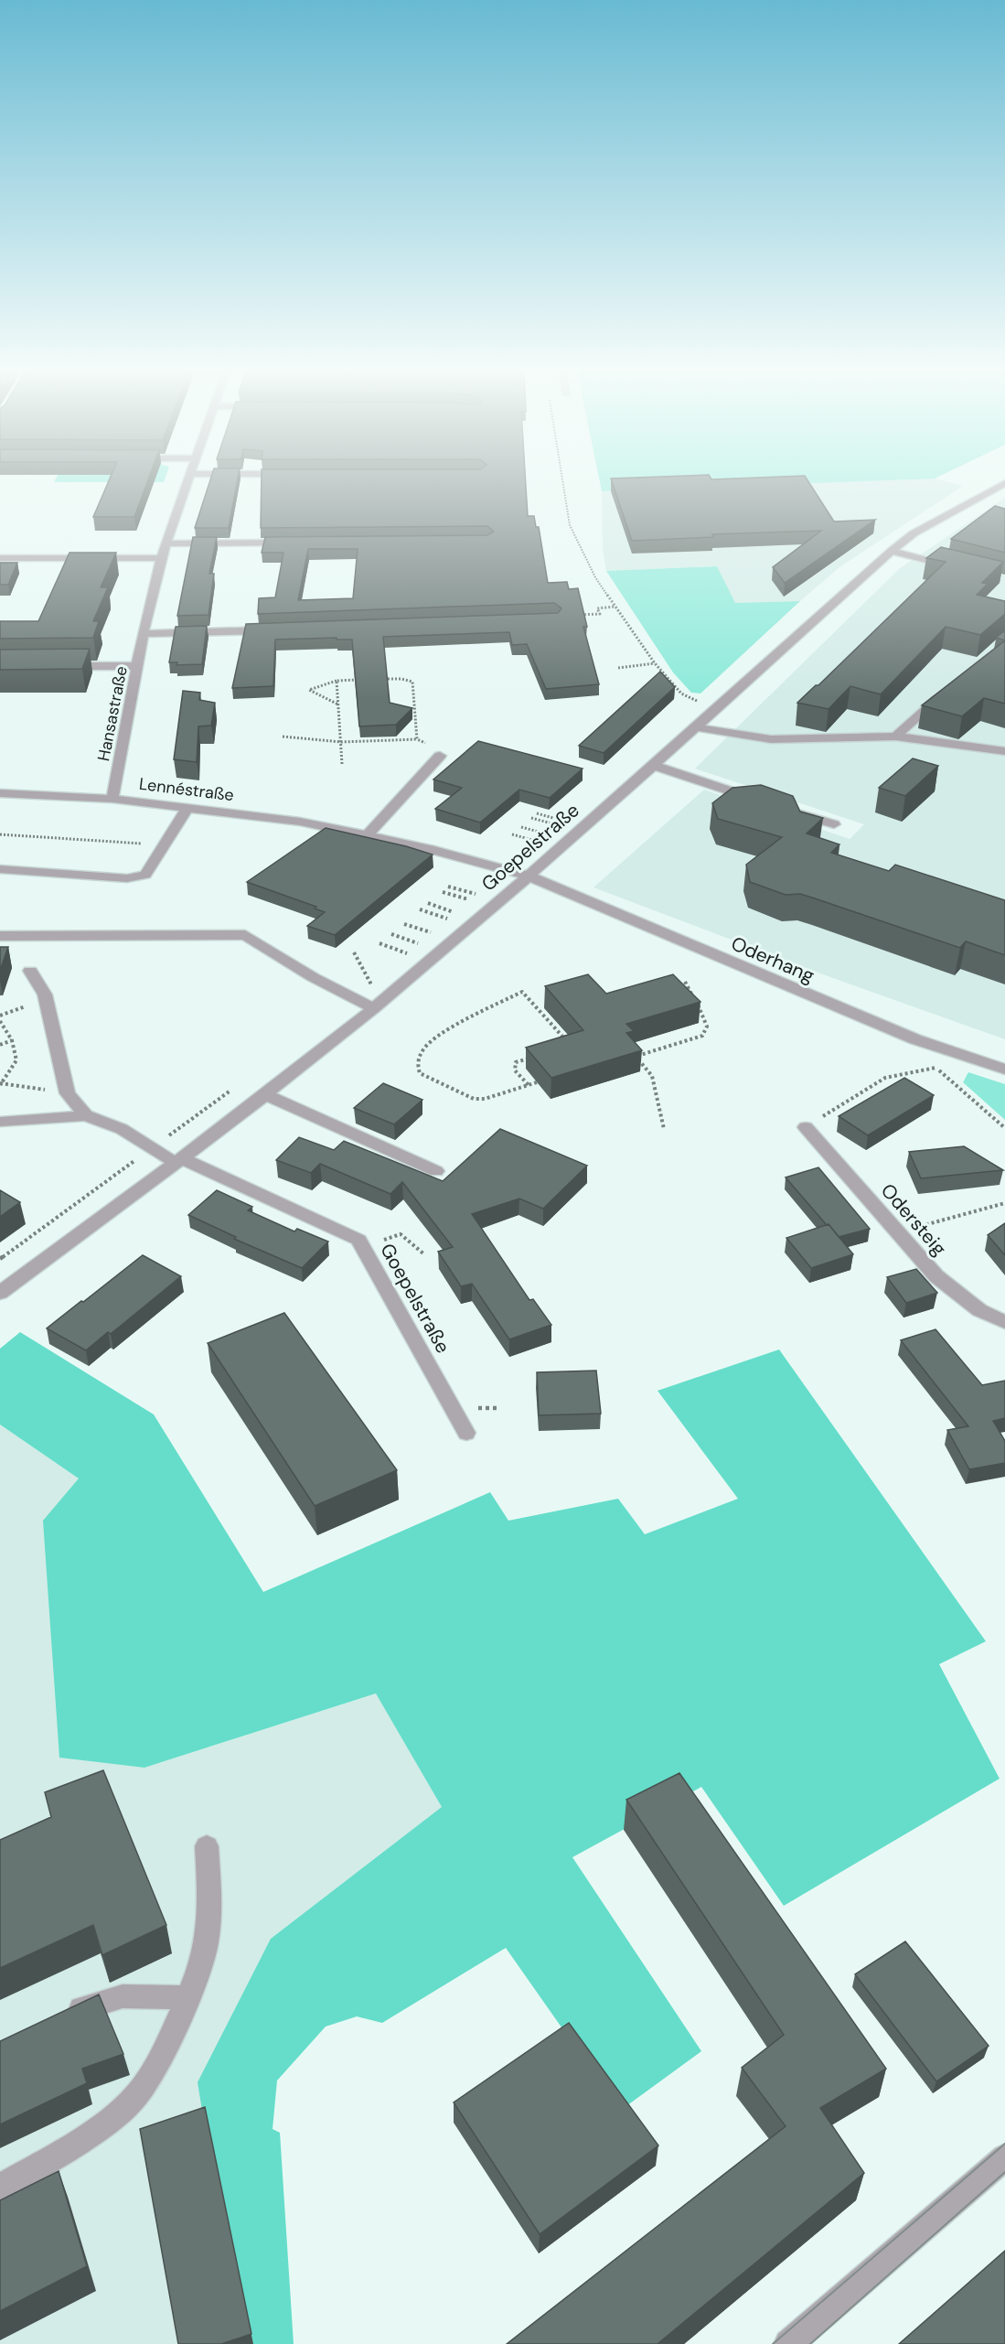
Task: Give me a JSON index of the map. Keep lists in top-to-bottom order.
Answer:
{
  "streets": {
    "street": [
      "Hansastraße",
      "Lennéstraße",
      "Goepelstraße",
      "Oderhang",
      "Odersteig"
    ]
  },
  "crossings": [
    ["Hansastraße", "Lennéstraße"],
    ["Lennéstraße", "Goepelstraße"],
    ["Lennéstraße", "Oderhang"],
    ["Goepelstraße", "Oderhang"]
  ]
}
